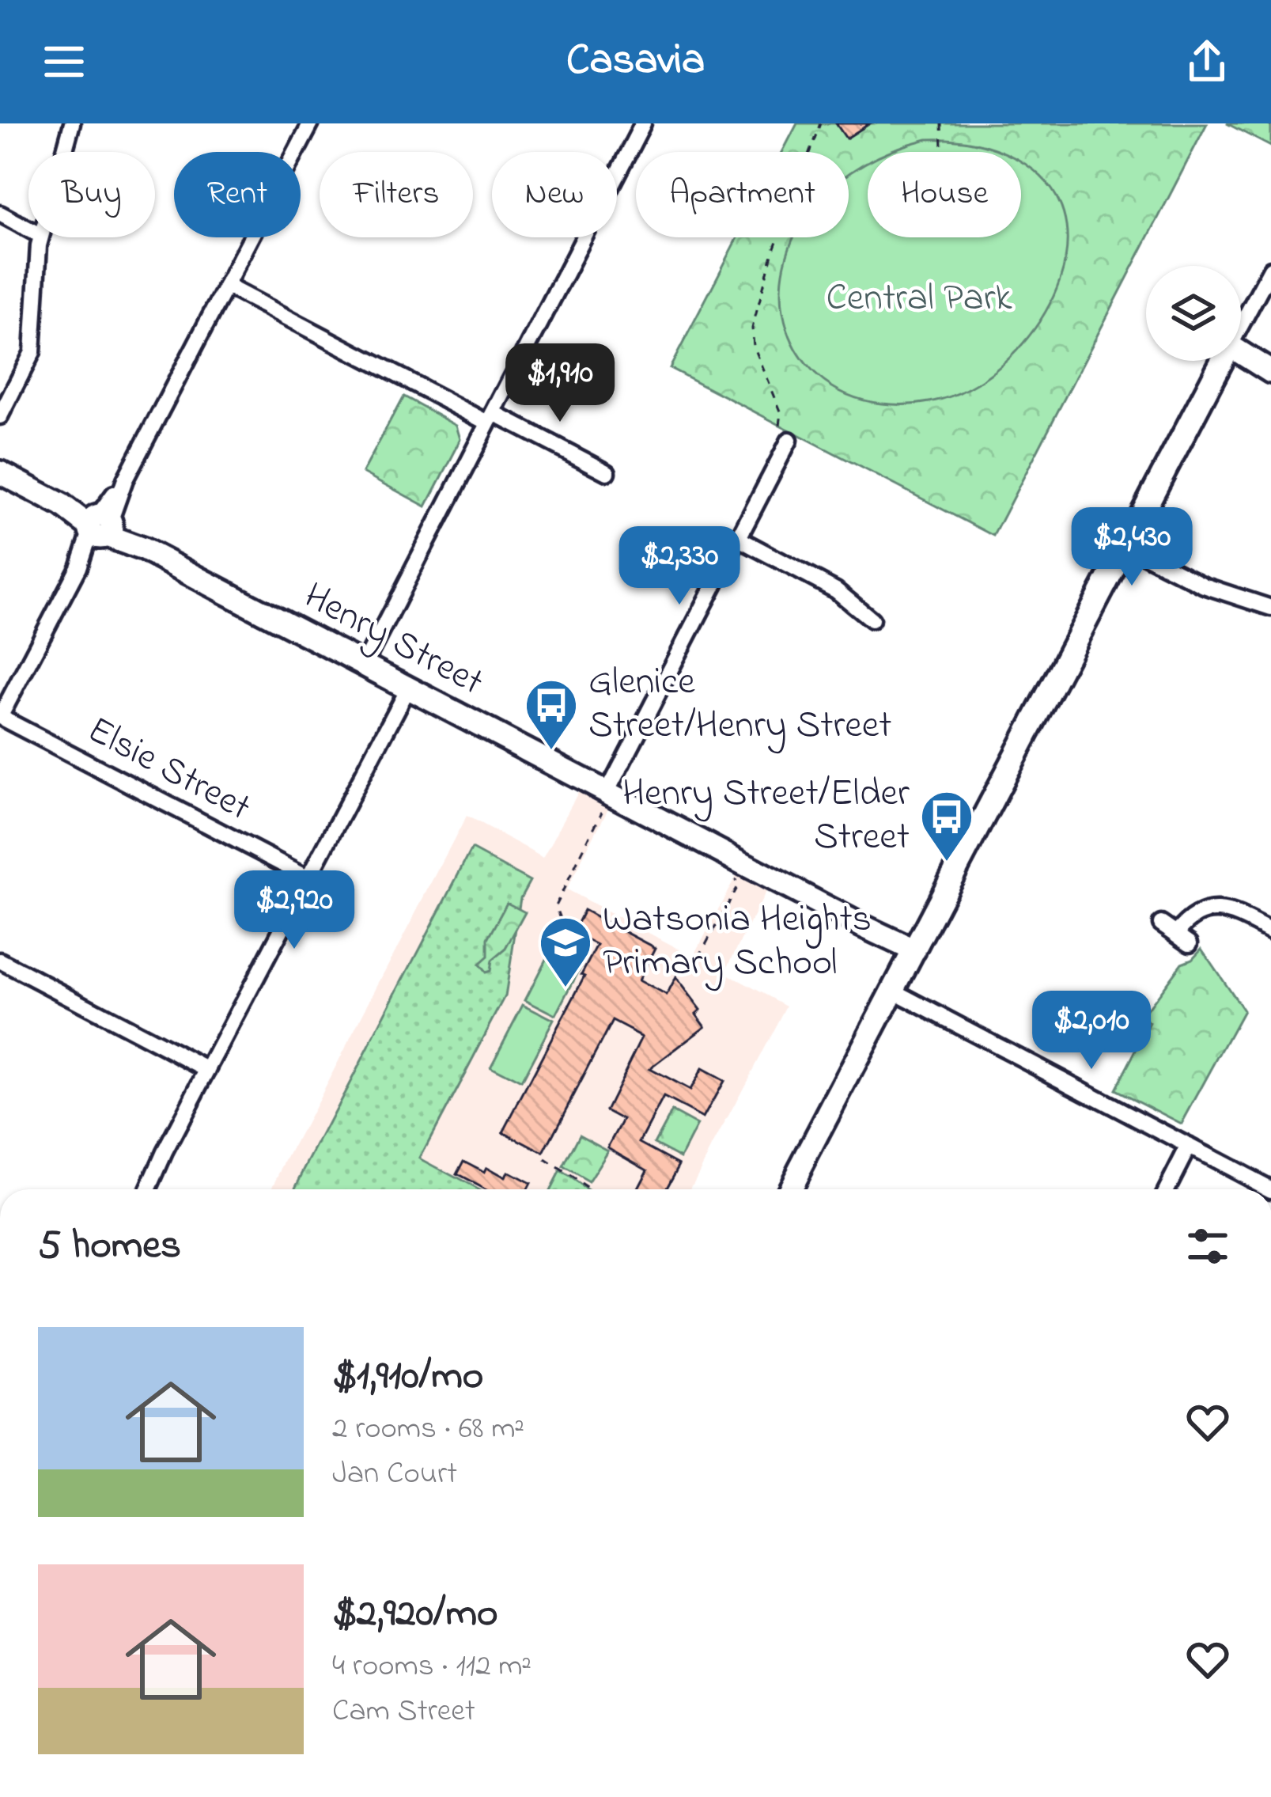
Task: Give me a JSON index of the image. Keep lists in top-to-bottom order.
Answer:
{
  "streets": {
    "street": ["Henry Street", "Elsie Street"]
  },
  "parks": ["Central Park"],
  "places": {
    "bus stop": ["Glenice Street/Henry Street", "Henry Street/Elder Street"],
    "school or university": ["Watsonia Heights Primary School"]
  },
  "page": {
    "header": "Casavia",
    "chip": [
      "Buy",
      "Rent",
      "Filters",
      "New",
      "Apartment",
      "House"
    ],
    "price": [
      "$1,910",
      "$2,430",
      "$2,330",
      "$2,920",
      "$2,010"
    ],
    "heading": "5 homes",
    "list": [
      {
        "name": "$1,910/mo",
        "note": "2 rooms · 68 m² · Jan Court"
      },
      {
        "name": "$2,920/mo",
        "note": "4 rooms · 112 m² · Cam Street"
      }
    ]
  }
}
